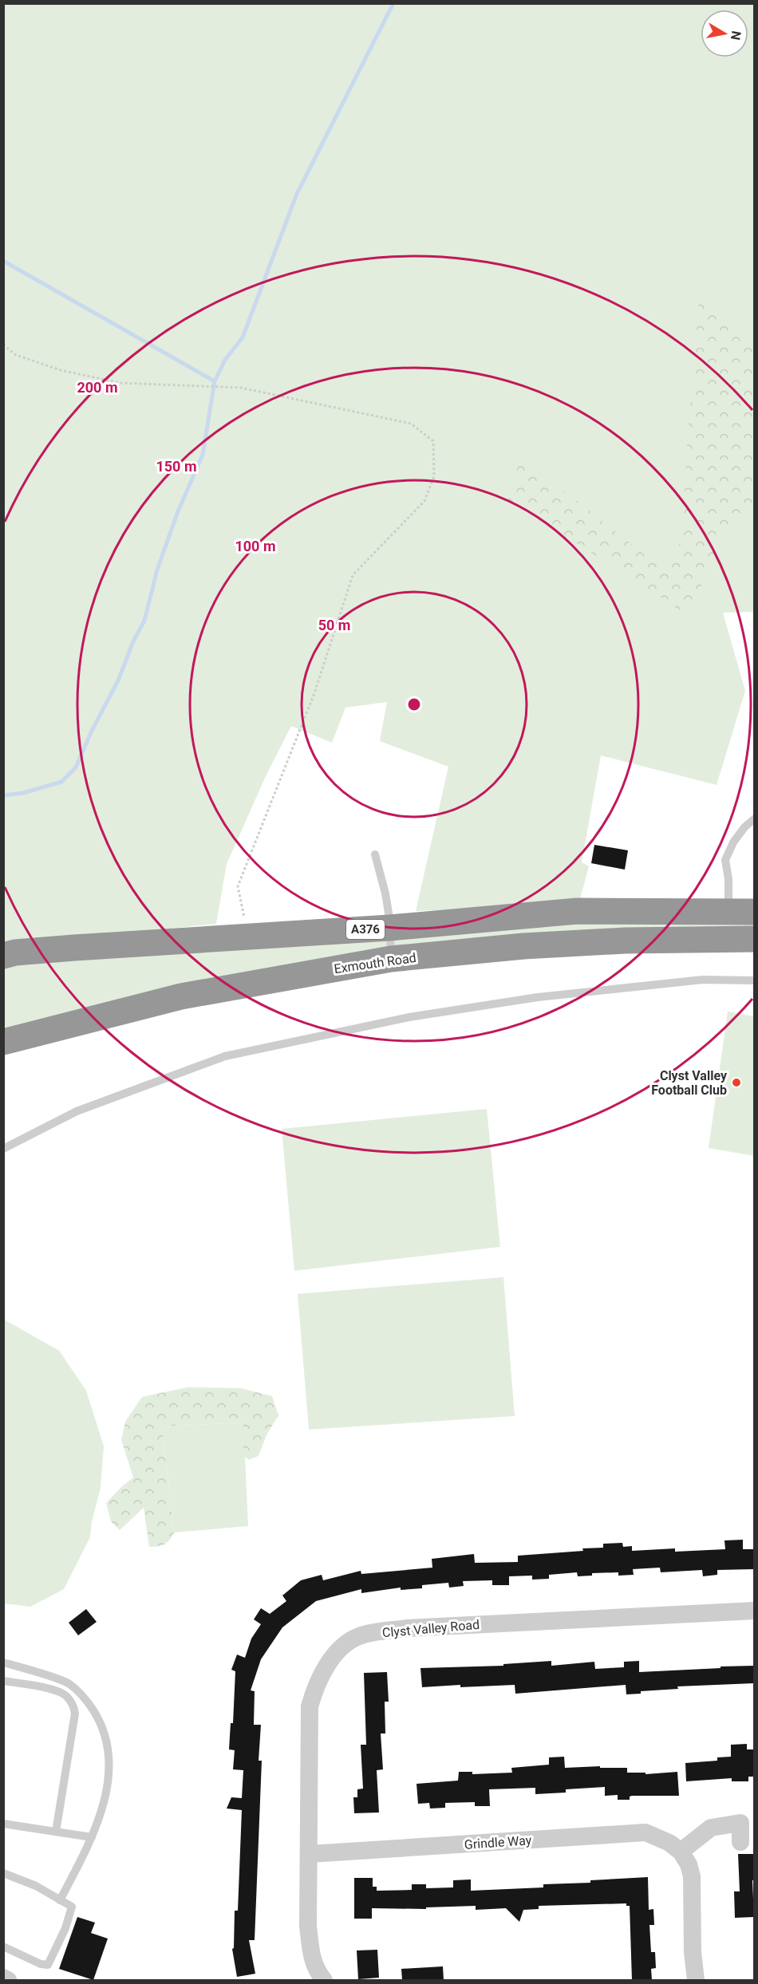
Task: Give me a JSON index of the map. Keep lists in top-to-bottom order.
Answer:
{
  "streets": {
    "highway": ["A376", "Exmouth Road"],
    "street": ["Clyst Valley Road", "Grindle Way"]
  },
  "crossings": [
    ["Clyst Valley Road", "Grindle Way"]
  ],
  "places": ["Clyst Valley Football Club"],
  "north": "right",
  "rings": [
    "200 m",
    "150 m",
    "100 m",
    "50 m"
  ]
}
